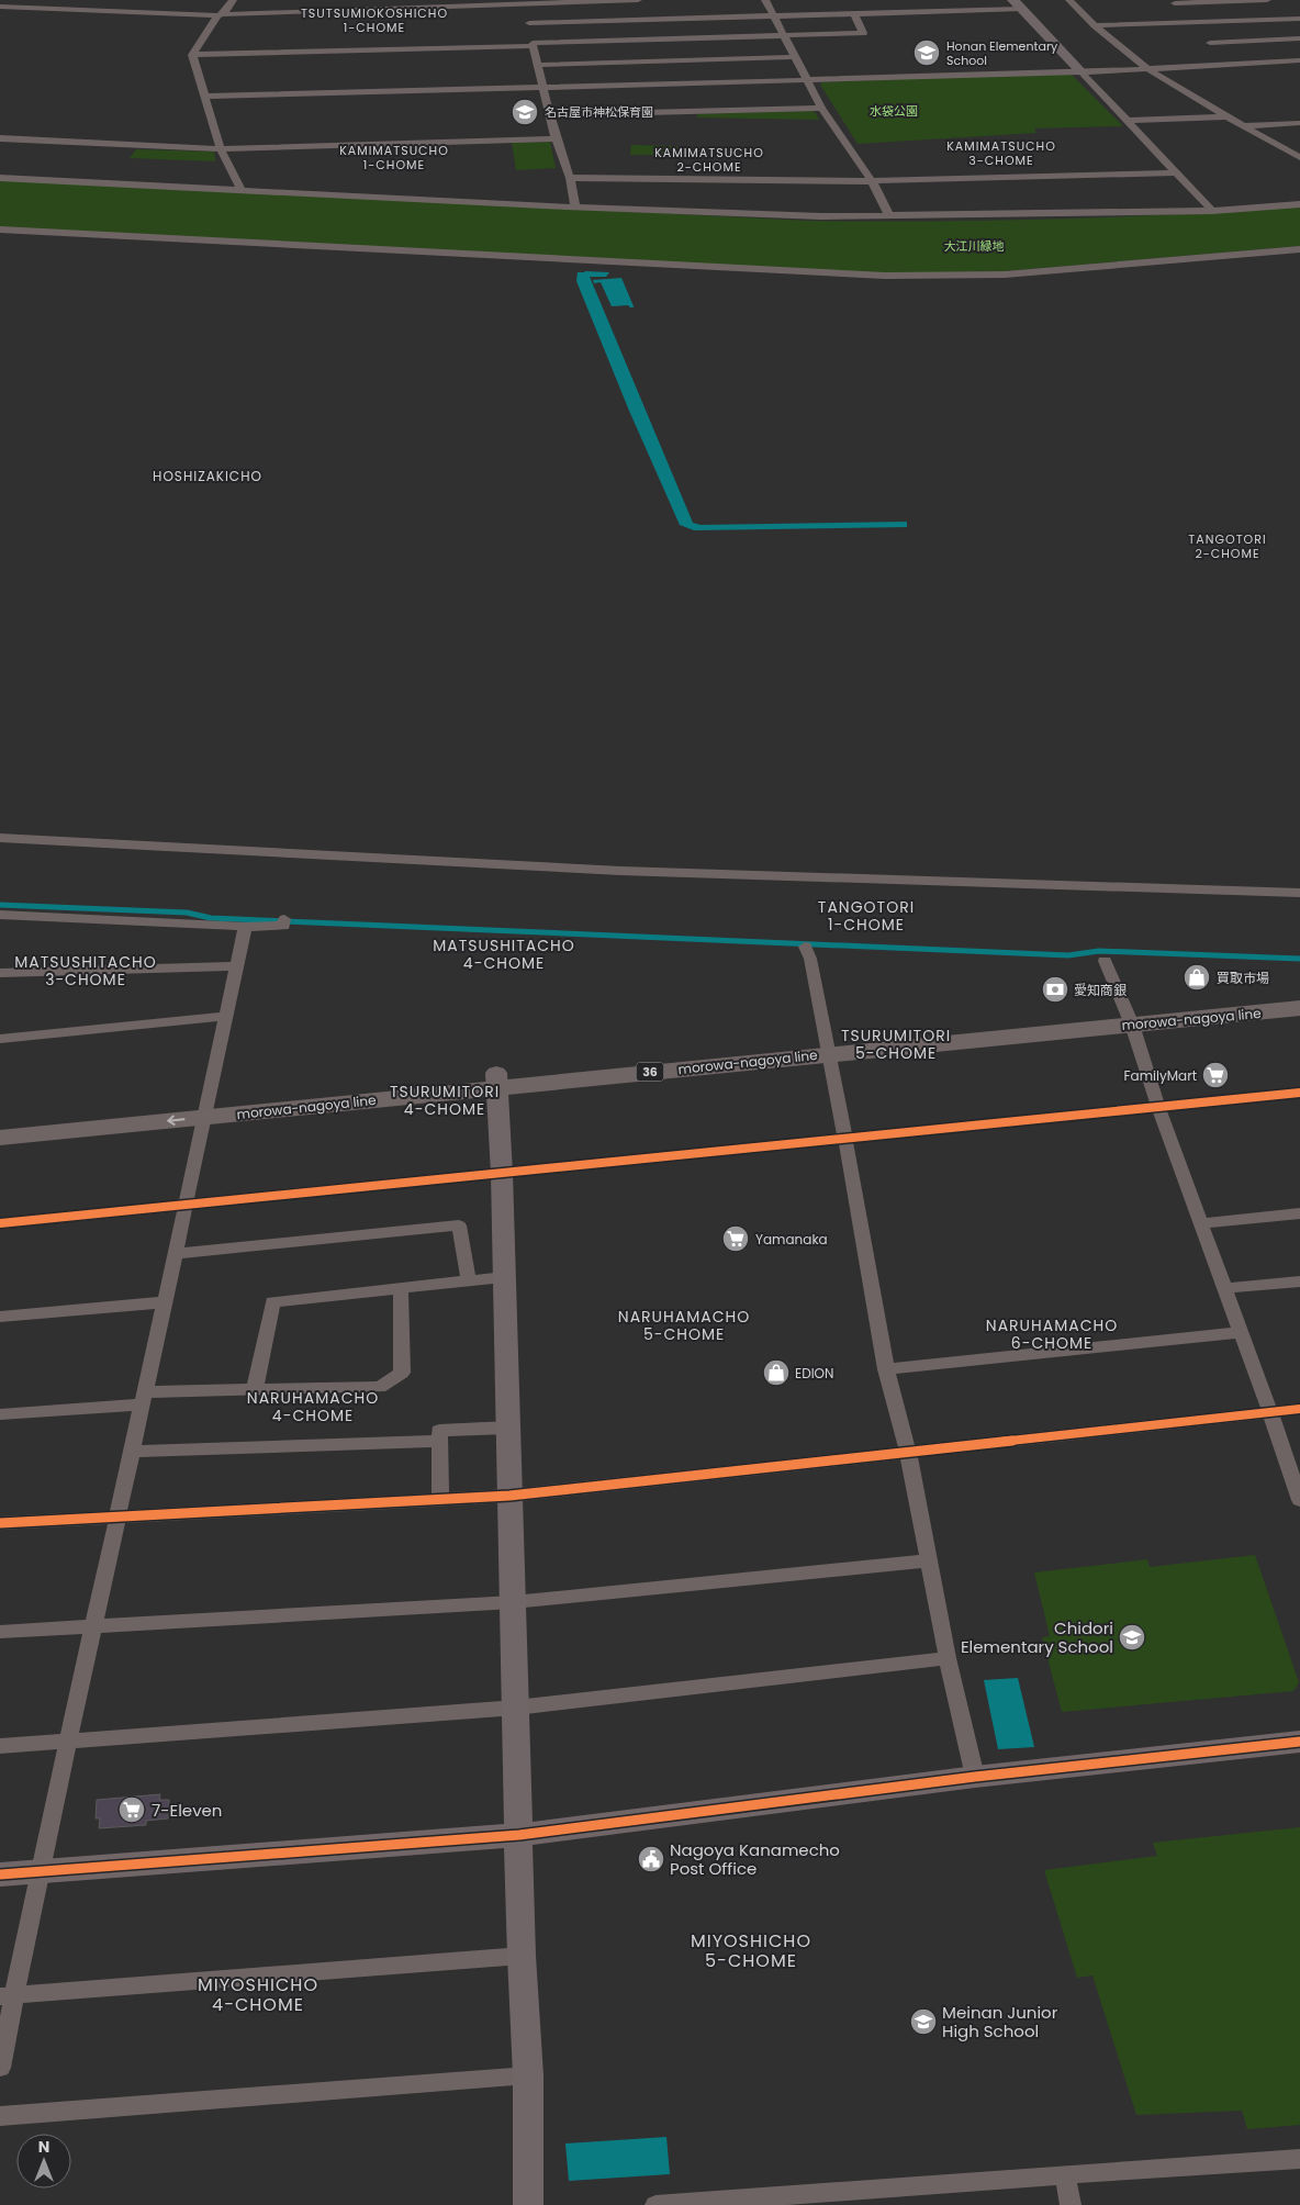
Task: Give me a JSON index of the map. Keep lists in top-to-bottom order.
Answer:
{
  "streets": {
    "main road": ["morowa-nagoya line", "36"]
  },
  "districts": [
    "TSUTSUMIOKOSHICHO 1-CHOME",
    "KAMIMATSUCHO 3-CHOME",
    "KAMIMATSUCHO 1-CHOME",
    "KAMIMATSUCHO 2-CHOME",
    "HOSHIZAKICHO",
    "TANGOTORI 2-CHOME",
    "TANGOTORI 1-CHOME",
    "MATSUSHITACHO 4-CHOME",
    "MATSUSHITACHO 3-CHOME",
    "TSURUMITORI 5-CHOME",
    "TSURUMITORI 4-CHOME",
    "NARUHAMACHO 5-CHOME",
    "NARUHAMACHO 6-CHOME",
    "NARUHAMACHO 4-CHOME",
    "MIYOSHICHO 5-CHOME",
    "MIYOSHICHO 4-CHOME"
  ],
  "parks": ["水袋公園", "大江川緑地"],
  "places": {
    "school or university": [
      "Honan Elementary School",
      "名古屋市神松保育園",
      "Chidori Elementary School",
      "Meinan Junior High School"
    ],
    "shop": ["買取市場", "EDION"],
    "bank": ["愛知商銀"],
    "supermarket": ["FamilyMart", "Yamanaka", "7-Eleven"],
    "public building": ["Nagoya Kanamecho Post Office"]
  },
  "north": "top"
}
